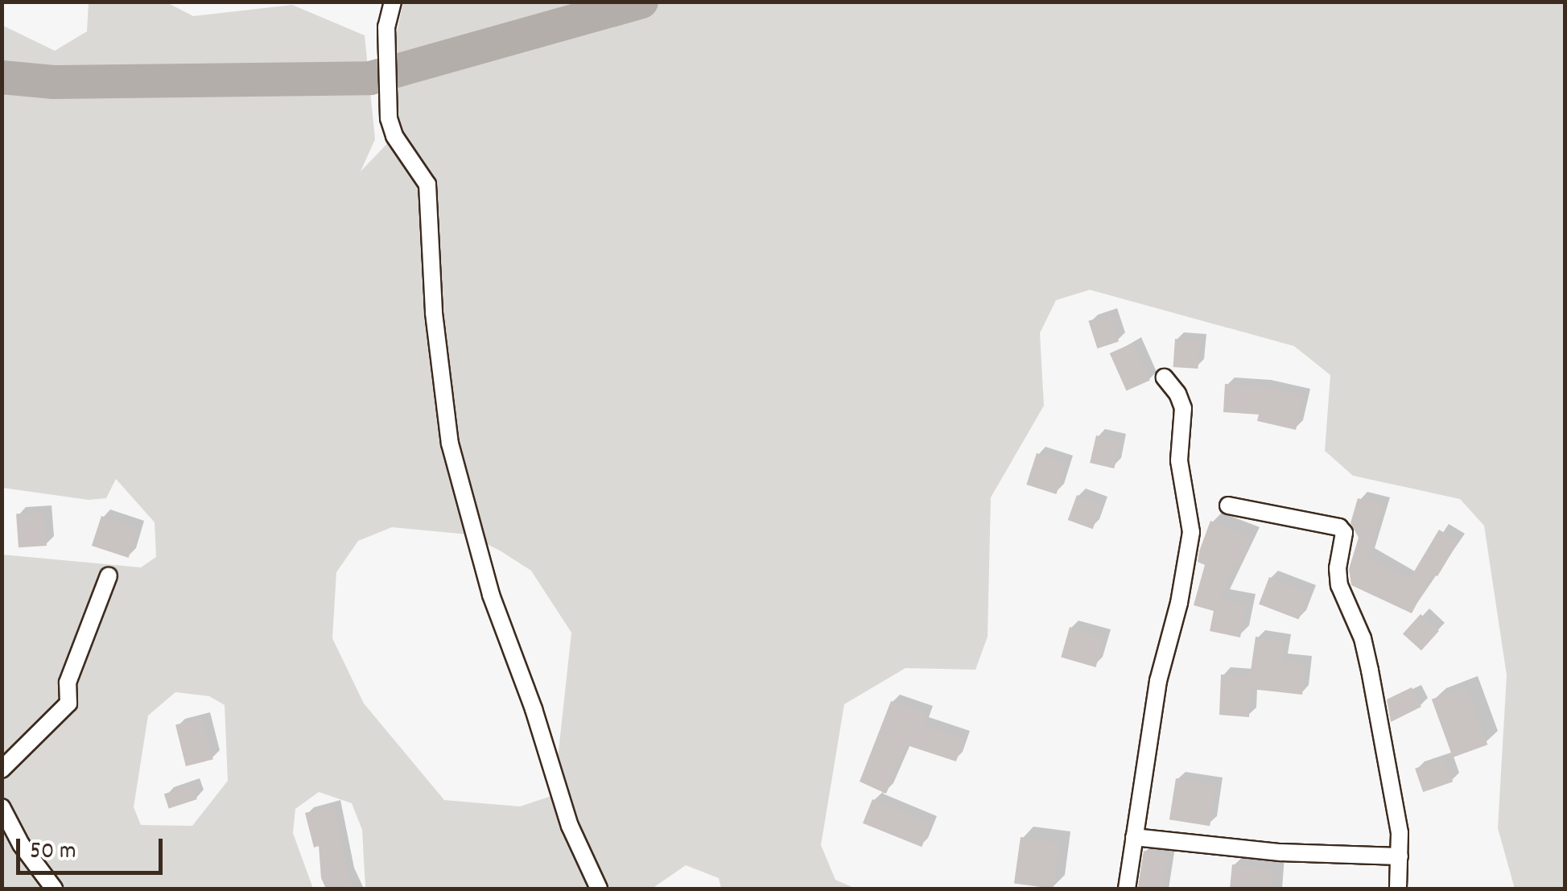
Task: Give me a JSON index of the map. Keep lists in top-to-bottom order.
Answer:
{
  "scale_bar": "50 m"
}
